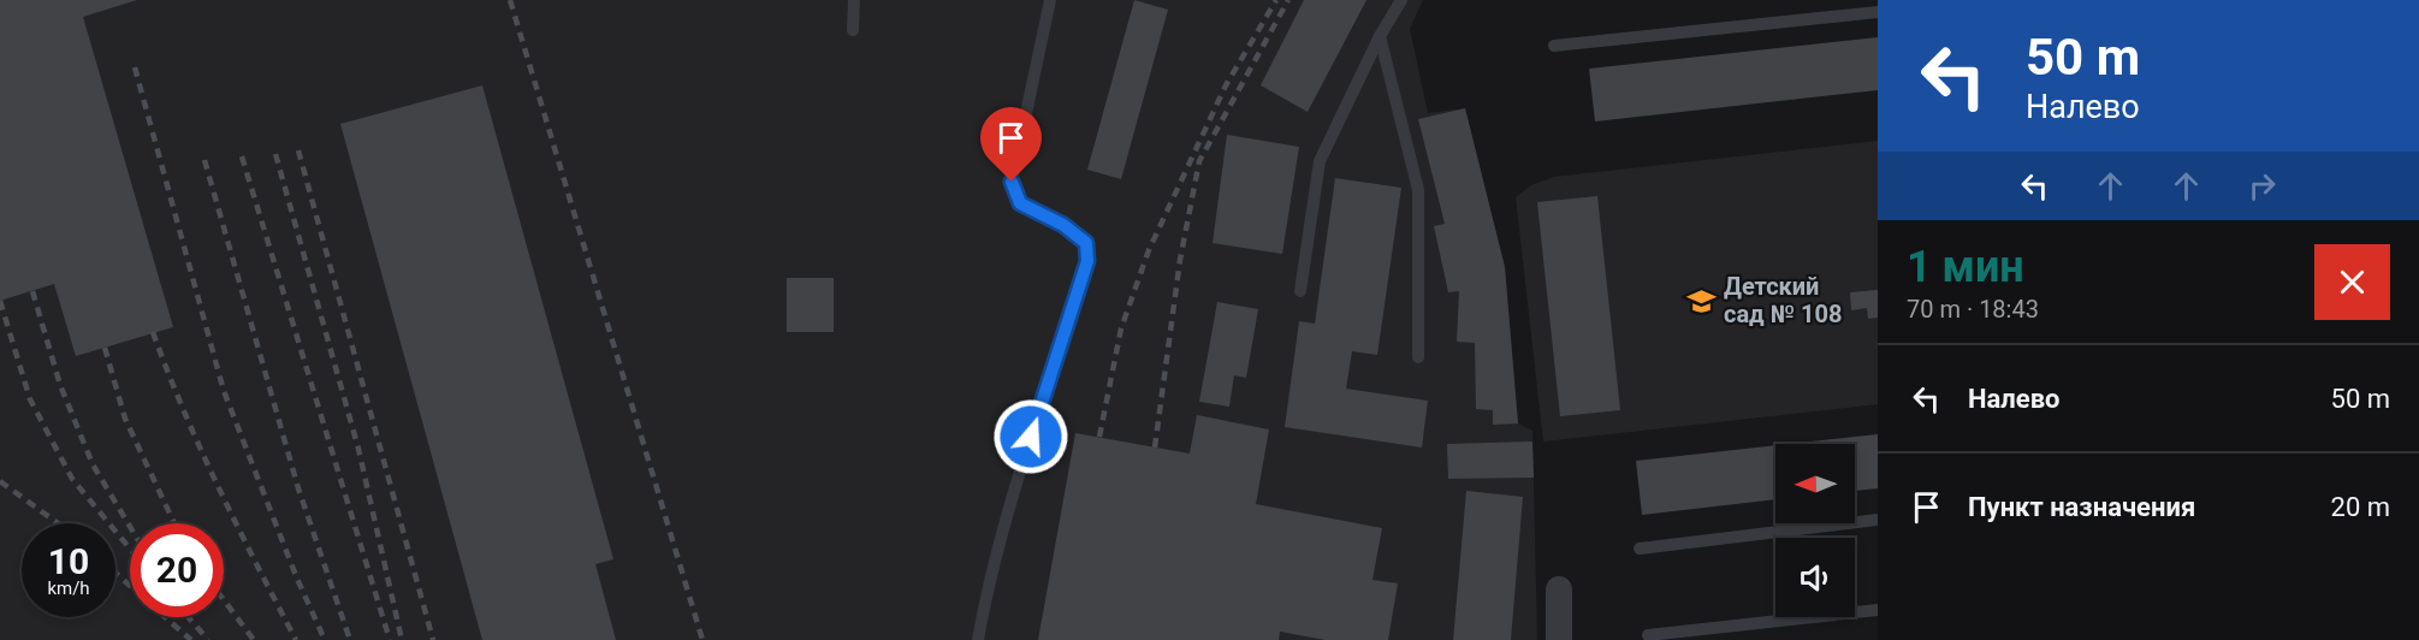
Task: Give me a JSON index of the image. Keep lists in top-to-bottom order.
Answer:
{
  "places": {
    "school or university": ["Детский сад № 108"]
  },
  "north": "left",
  "page": {
    "turn": ["50 m", "Налево"],
    "heading": ["1 мин", "70 m · 18:43"],
    "list": [
      {
        "name": "Налево",
        "value": "50 m"
      },
      {
        "name": "Пункт назначения",
        "value": "20 m"
      }
    ],
    "speed": "10 km/h",
    "limit": "20"
  }
}
